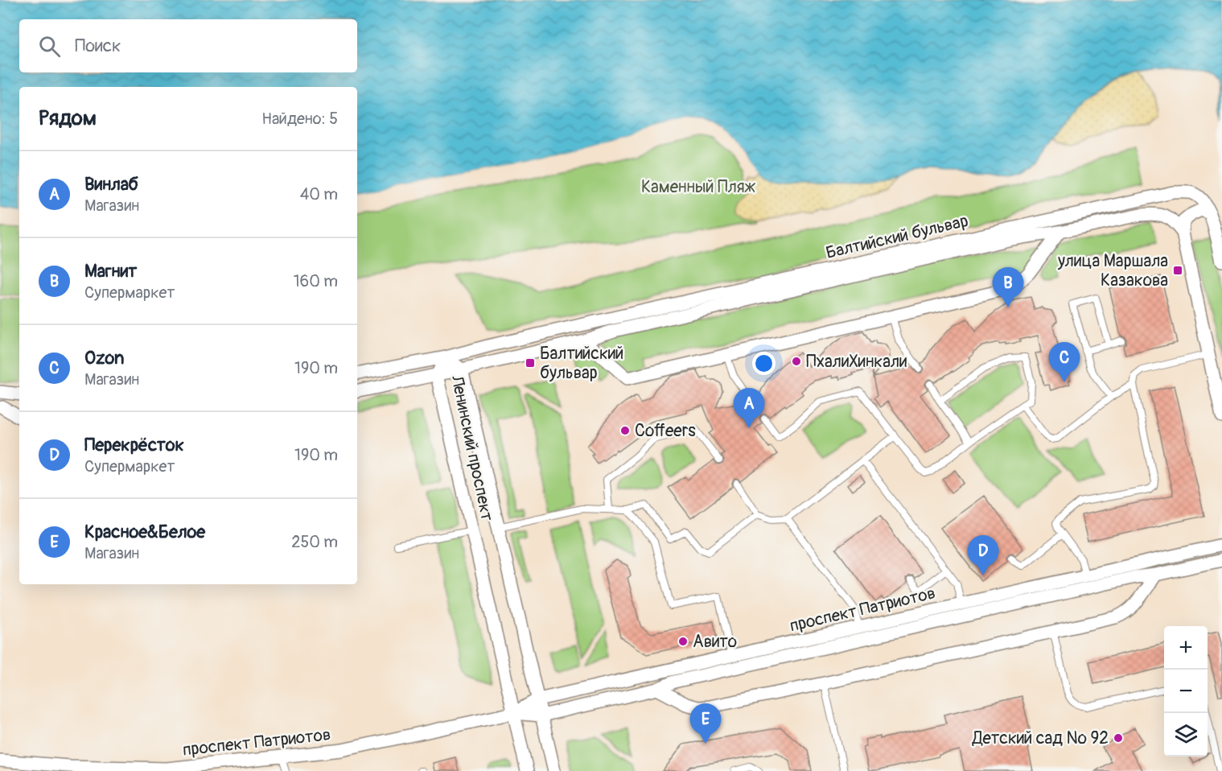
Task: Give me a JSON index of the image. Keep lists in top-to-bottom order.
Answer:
{
  "streets": {
    "street": ["Балтийский бульвар", "Ленинский проспект", "проспект Патриотов"]
  },
  "crossings": [
    ["Балтийский бульвар", "Ленинский проспект"],
    ["Ленинский проспект", "проспект Патриотов"]
  ],
  "parks": ["Каменный Пляж"],
  "places": {
    "transit": ["улица Маршала Казакова", "Балтийский бульвар"],
    "other": [
      "ПхалиХинкали",
      "Coffeers",
      "Авито",
      "Детский сад № 92"
    ]
  },
  "page": {
    "search": "Поиск",
    "heading": ["Рядом", "Найдено: 5"],
    "list": [
      {
        "mark": "A",
        "name": "Винлаб",
        "note": "Магазин",
        "value": "40 m"
      },
      {
        "mark": "B",
        "name": "Магнит",
        "note": "Супермаркет",
        "value": "160 m"
      },
      {
        "mark": "C",
        "name": "Ozon",
        "note": "Магазин",
        "value": "190 m"
      },
      {
        "mark": "D",
        "name": "Перекрёсток",
        "note": "Супермаркет",
        "value": "190 m"
      },
      {
        "mark": "E",
        "name": "Красное&Белое",
        "note": "Магазин",
        "value": "250 m"
      }
    ],
    "pins": [
      "B",
      "C",
      "A",
      "D",
      "E"
    ],
    "map_buttons": ["+", "−"]
  }
}
